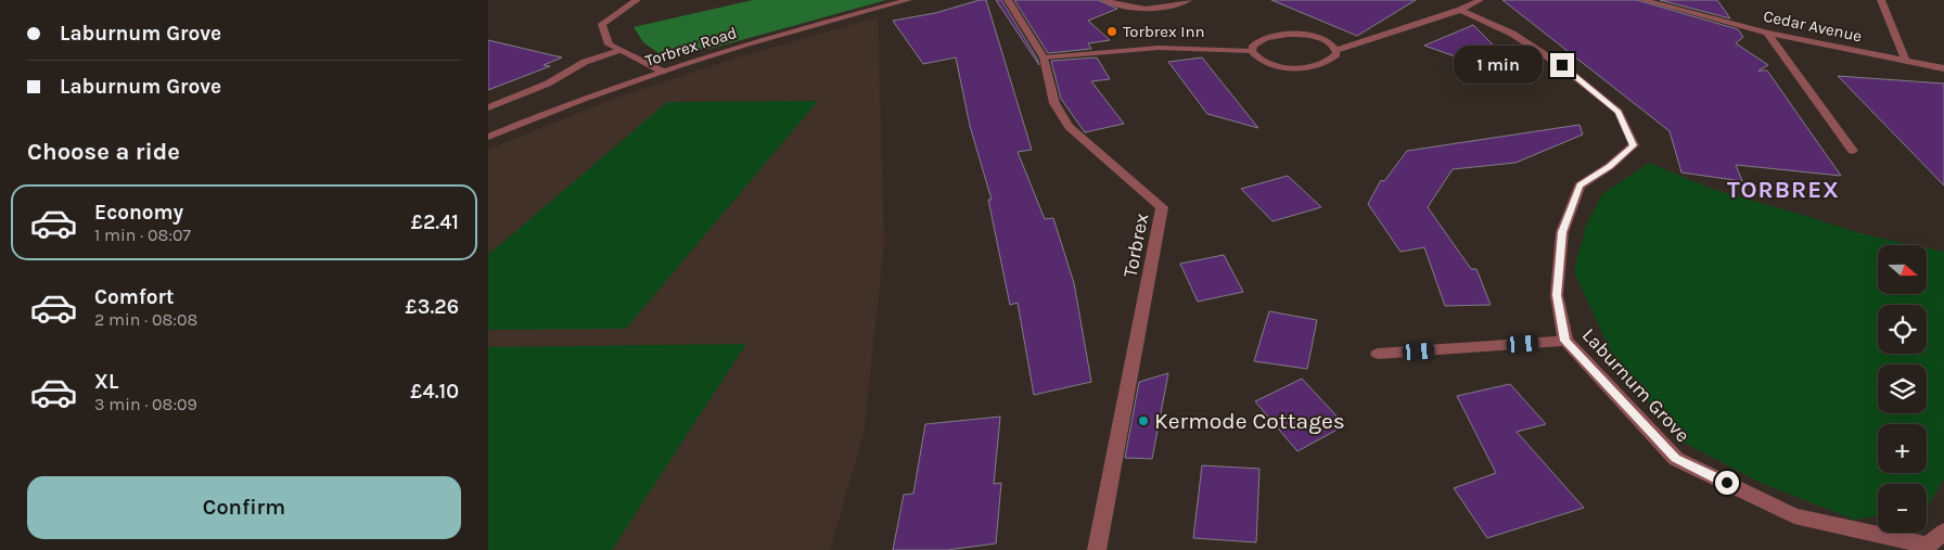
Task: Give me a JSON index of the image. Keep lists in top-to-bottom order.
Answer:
{
  "streets": {
    "street": [
      "Cedar Avenue",
      "Torbrex Road",
      "Torbrex",
      "Laburnum Grove"
    ]
  },
  "districts": ["TORBREX"],
  "places": ["Torbrex Inn", "Kermode Cottages"],
  "north": "right",
  "page": {
    "banner": ["Laburnum Grove", "Laburnum Grove"],
    "bubble": "1 min",
    "heading": "Choose a ride",
    "list": [
      {
        "name": "Economy",
        "note": "1 min · 08:07",
        "value": "£2.41"
      },
      {
        "name": "Comfort",
        "note": "2 min · 08:08",
        "value": "£3.26"
      },
      {
        "name": "XL",
        "note": "3 min · 08:09",
        "value": "£4.10"
      }
    ],
    "map_buttons": ["+", "−"],
    "buttons": "Confirm"
  }
}
